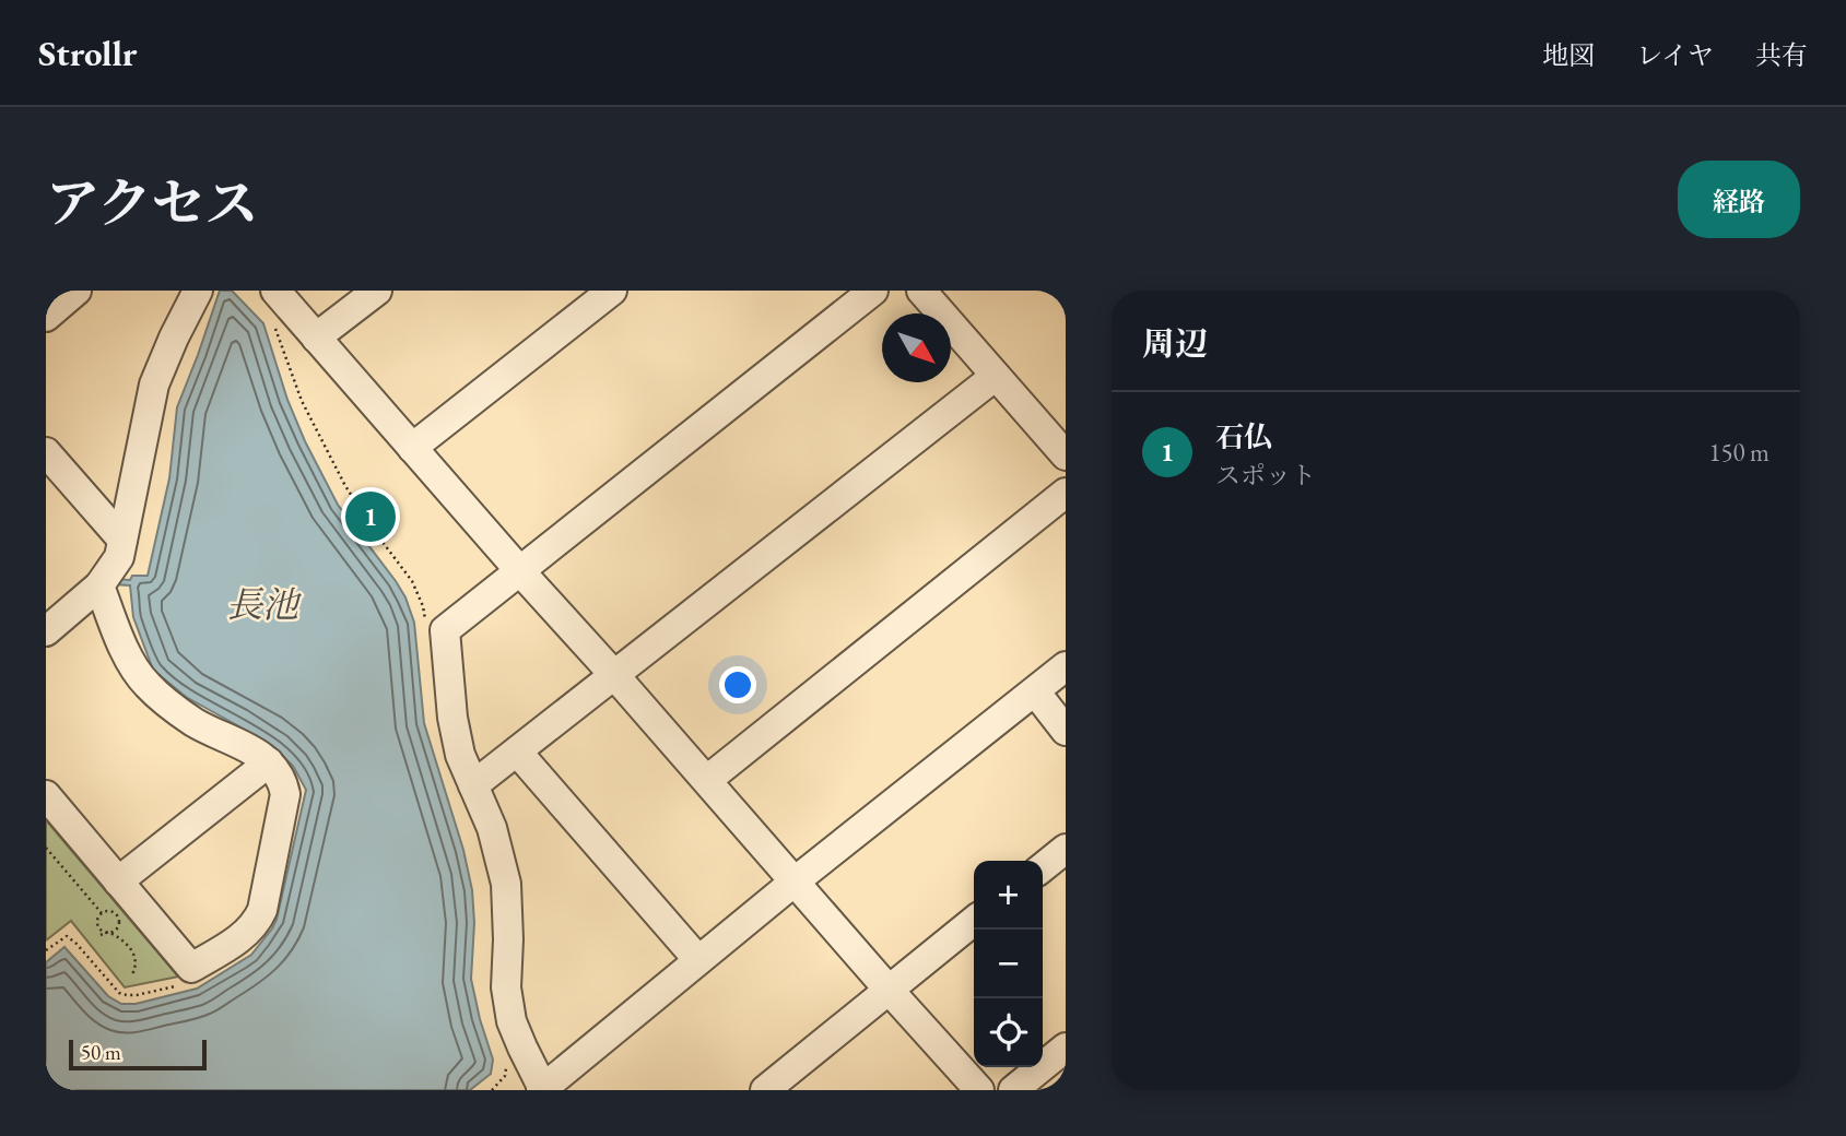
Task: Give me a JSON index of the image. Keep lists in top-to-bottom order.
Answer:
{
  "water": ["長池"],
  "scale_bar": "50 m",
  "north": "bottom right",
  "page": {
    "header": "Strollr",
    "nav": ["地図", "レイヤ", "共有"],
    "title": "アクセス",
    "buttons": "経路",
    "heading": "周辺",
    "list": [
      {
        "mark": "1",
        "name": "石仏",
        "note": "スポット",
        "value": "150 m"
      }
    ],
    "pins": "1",
    "map_buttons": ["+", "−"],
    "scale": "50 m"
  }
}
